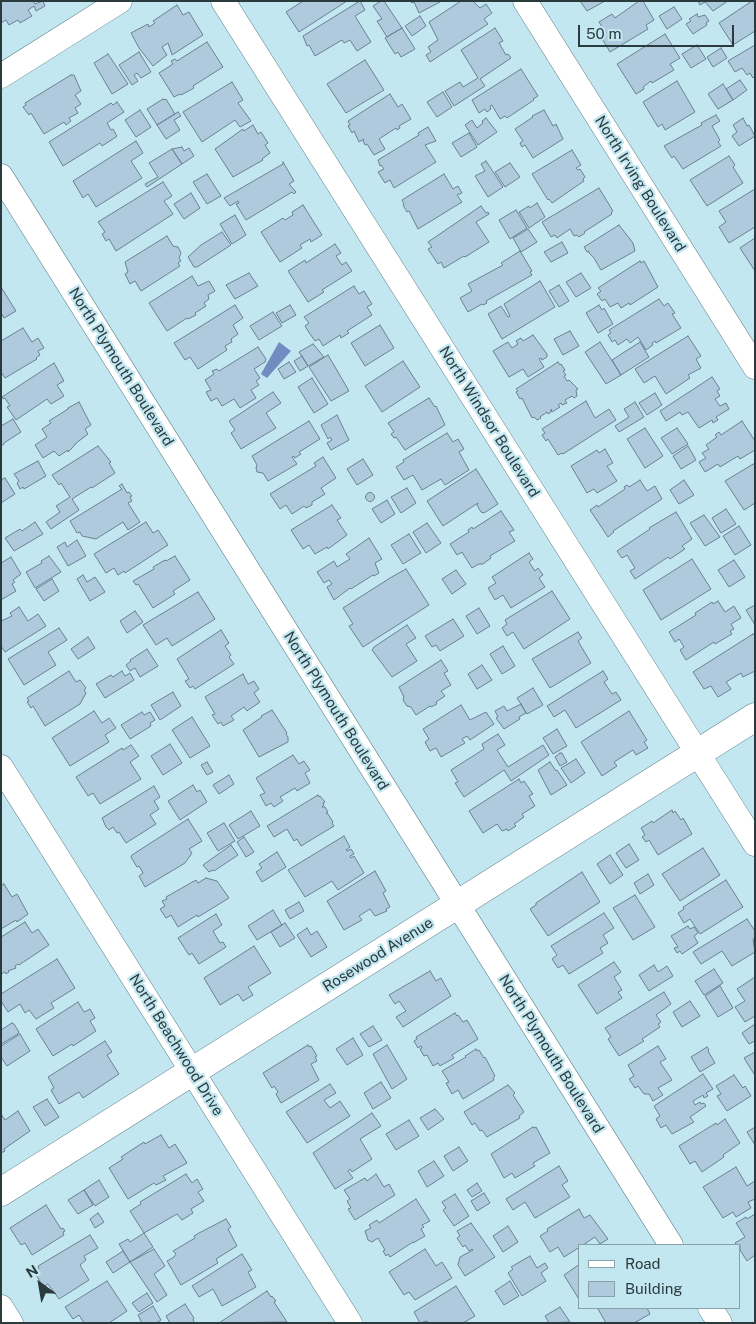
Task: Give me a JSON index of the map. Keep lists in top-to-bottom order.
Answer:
{
  "streets": {
    "street": [
      "North Irving Boulevard",
      "North Plymouth Boulevard",
      "North Windsor Boulevard",
      "Rosewood Avenue",
      "North Beachwood Drive"
    ]
  },
  "crossings": [
    ["North Plymouth Boulevard", "Rosewood Avenue"],
    ["North Windsor Boulevard", "Rosewood Avenue"],
    ["Rosewood Avenue", "North Beachwood Drive"]
  ],
  "legend": ["Road", "Building"],
  "scale_bar": "50 m",
  "north": "top left"
}
